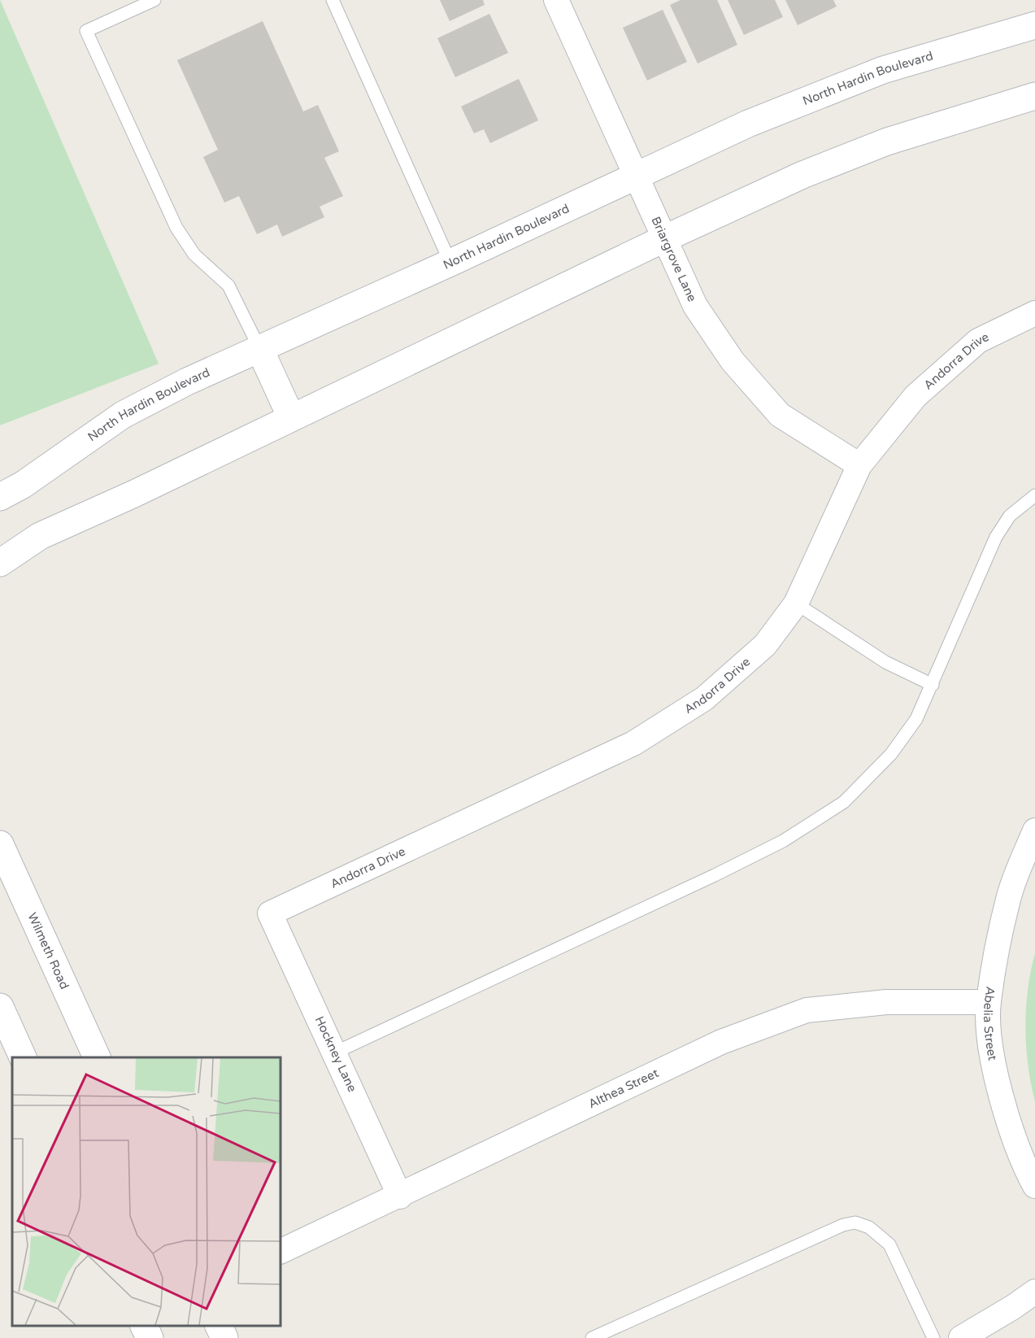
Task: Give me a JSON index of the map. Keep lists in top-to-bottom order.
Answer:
{
  "streets": {
    "main road": ["North Hardin Boulevard", "Wilmeth Road"],
    "street": [
      "Briargrove Lane",
      "Andorra Drive",
      "Abelia Street",
      "Hockney Lane",
      "Althea Street"
    ]
  },
  "crossings": [
    ["North Hardin Boulevard", "Briargrove Lane"],
    ["Briargrove Lane", "Andorra Drive"],
    ["Andorra Drive", "Hockney Lane"],
    ["Abelia Street", "Althea Street"],
    ["Hockney Lane", "Althea Street"]
  ]
}
